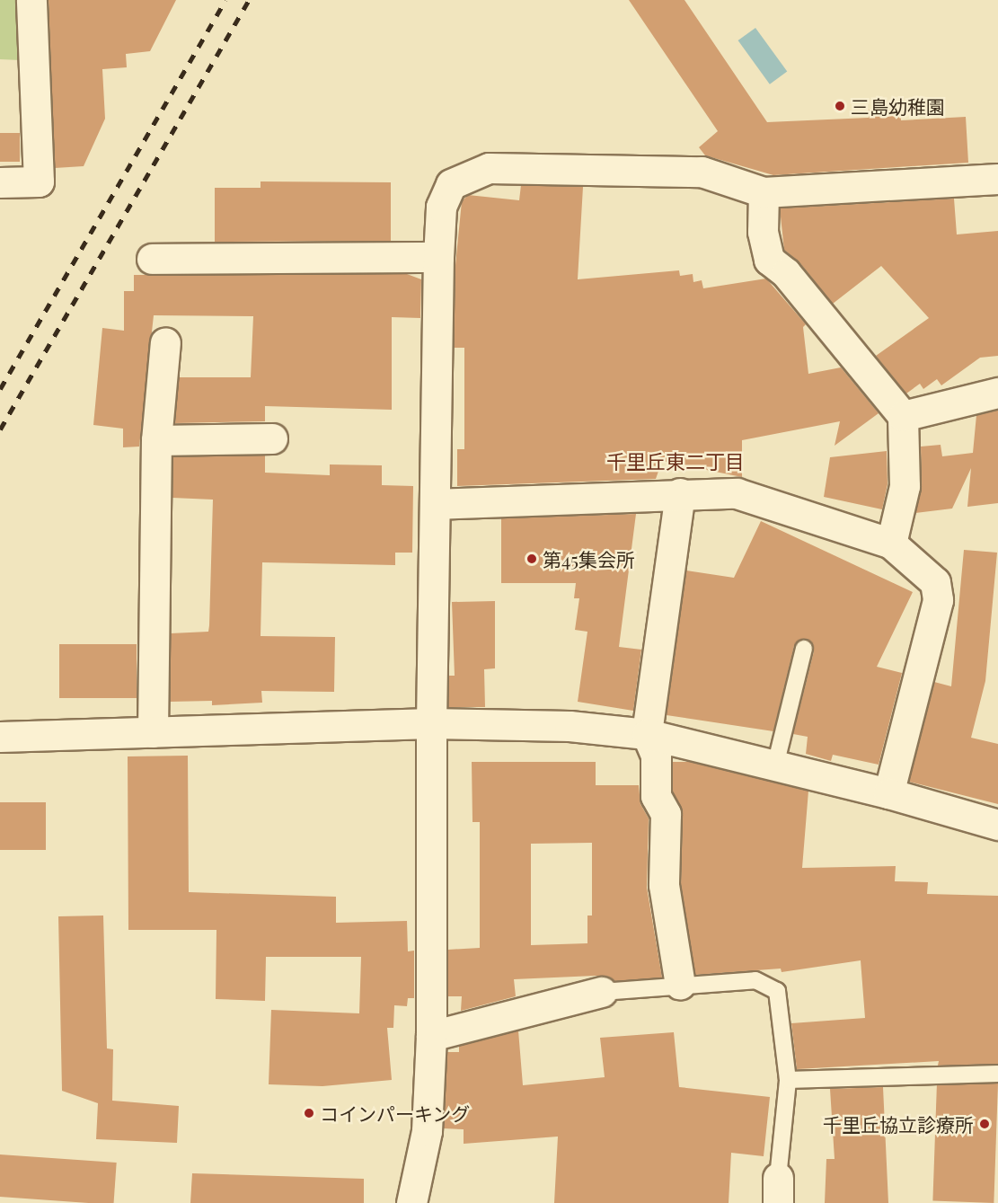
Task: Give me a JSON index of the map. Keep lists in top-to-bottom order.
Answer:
{
  "districts": ["千里丘東二丁目"],
  "places": [
    "三島幼稚園",
    "第45集会所",
    "コインパーキング",
    "千里丘協立診療所"
  ]
}
